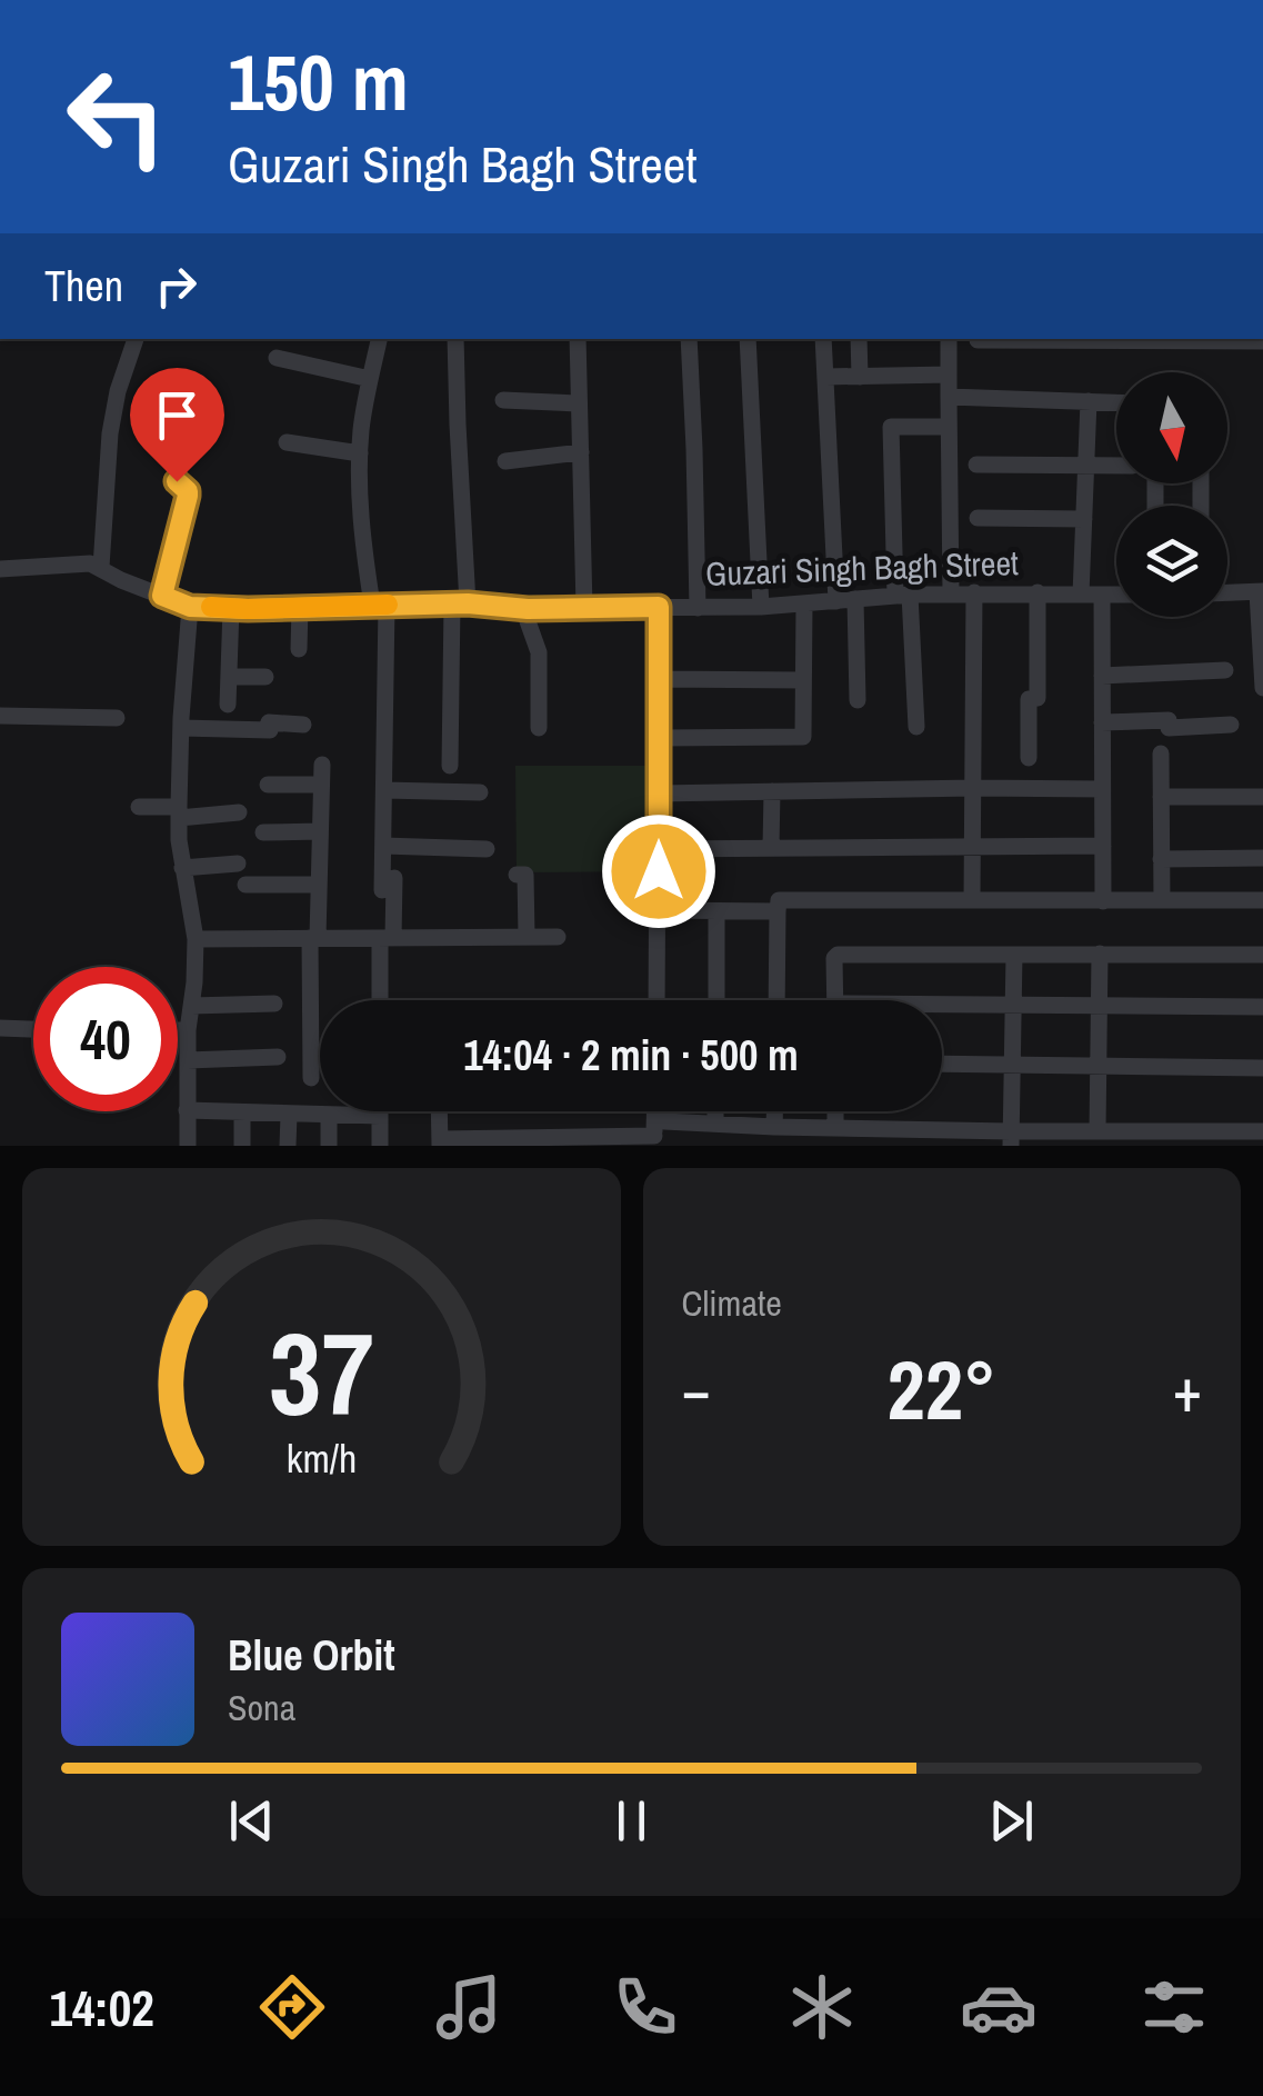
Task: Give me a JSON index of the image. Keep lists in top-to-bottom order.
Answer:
{
  "streets": {
    "street": ["Guzari Singh Bagh Street"]
  },
  "north": "bottom",
  "page": {
    "turn": ["150 m", "Guzari Singh Bagh Street"],
    "then": "Then",
    "limit": "40",
    "trip": "14:04 · 2 min · 500 m",
    "tile": "Climate",
    "heat": ["−", "22°", "+"],
    "song": ["Blue Orbit", "Sona"],
    "tabs": "14:02",
    "gauge": ["37", "km/h"]
  }
}
